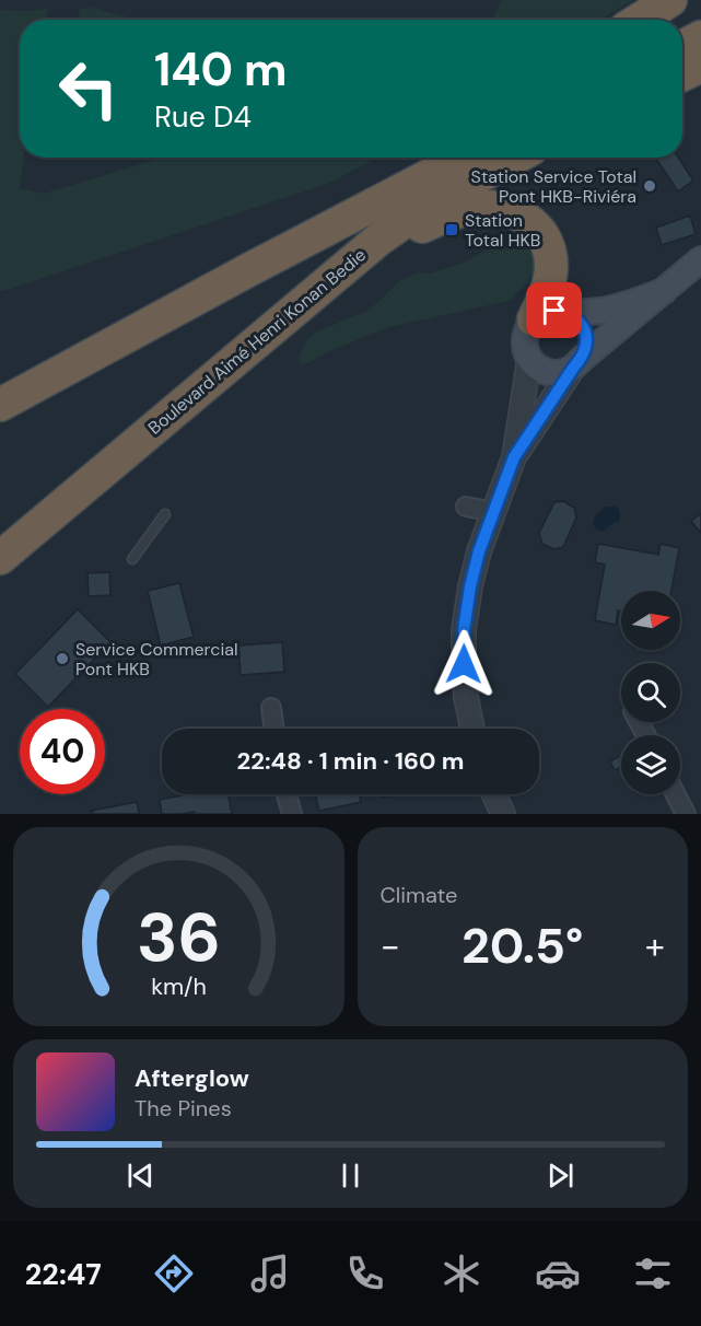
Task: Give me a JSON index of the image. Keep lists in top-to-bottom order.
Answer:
{
  "streets": {
    "highway": ["Boulevard Aimé Henri Konan Bedie"]
  },
  "places": {
    "other": ["Station Service Total Pont HKB-Riviéra", "Service Commercial Pont HKB"],
    "transit": ["Station Total HKB"]
  },
  "north": "right",
  "page": {
    "turn": ["140 m", "Rue D4"],
    "limit": "40",
    "trip": "22:48 · 1 min · 160 m",
    "tile": "Climate",
    "heat": ["−", "20.5°", "+"],
    "song": ["Afterglow", "The Pines"],
    "tabs": "22:47",
    "gauge": ["36", "km/h"]
  }
}
